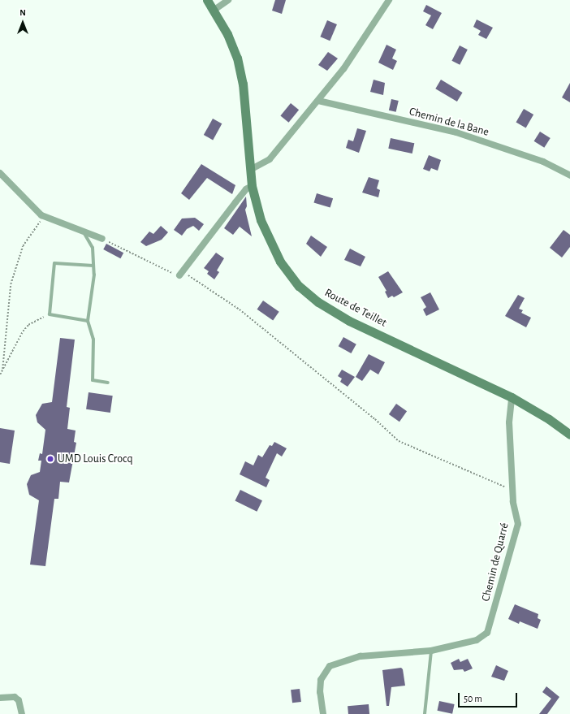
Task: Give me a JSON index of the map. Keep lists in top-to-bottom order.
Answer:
{
  "streets": {
    "main road": ["Route de Teillet"],
    "street": ["Chemin de la Bane", "Chemin de Quarré"]
  },
  "crossings": [
    ["Route de Teillet", "Chemin de Quarré"]
  ],
  "places": ["UMD Louis Crocq"],
  "scale_bar": "50 m",
  "north": "top"
}
